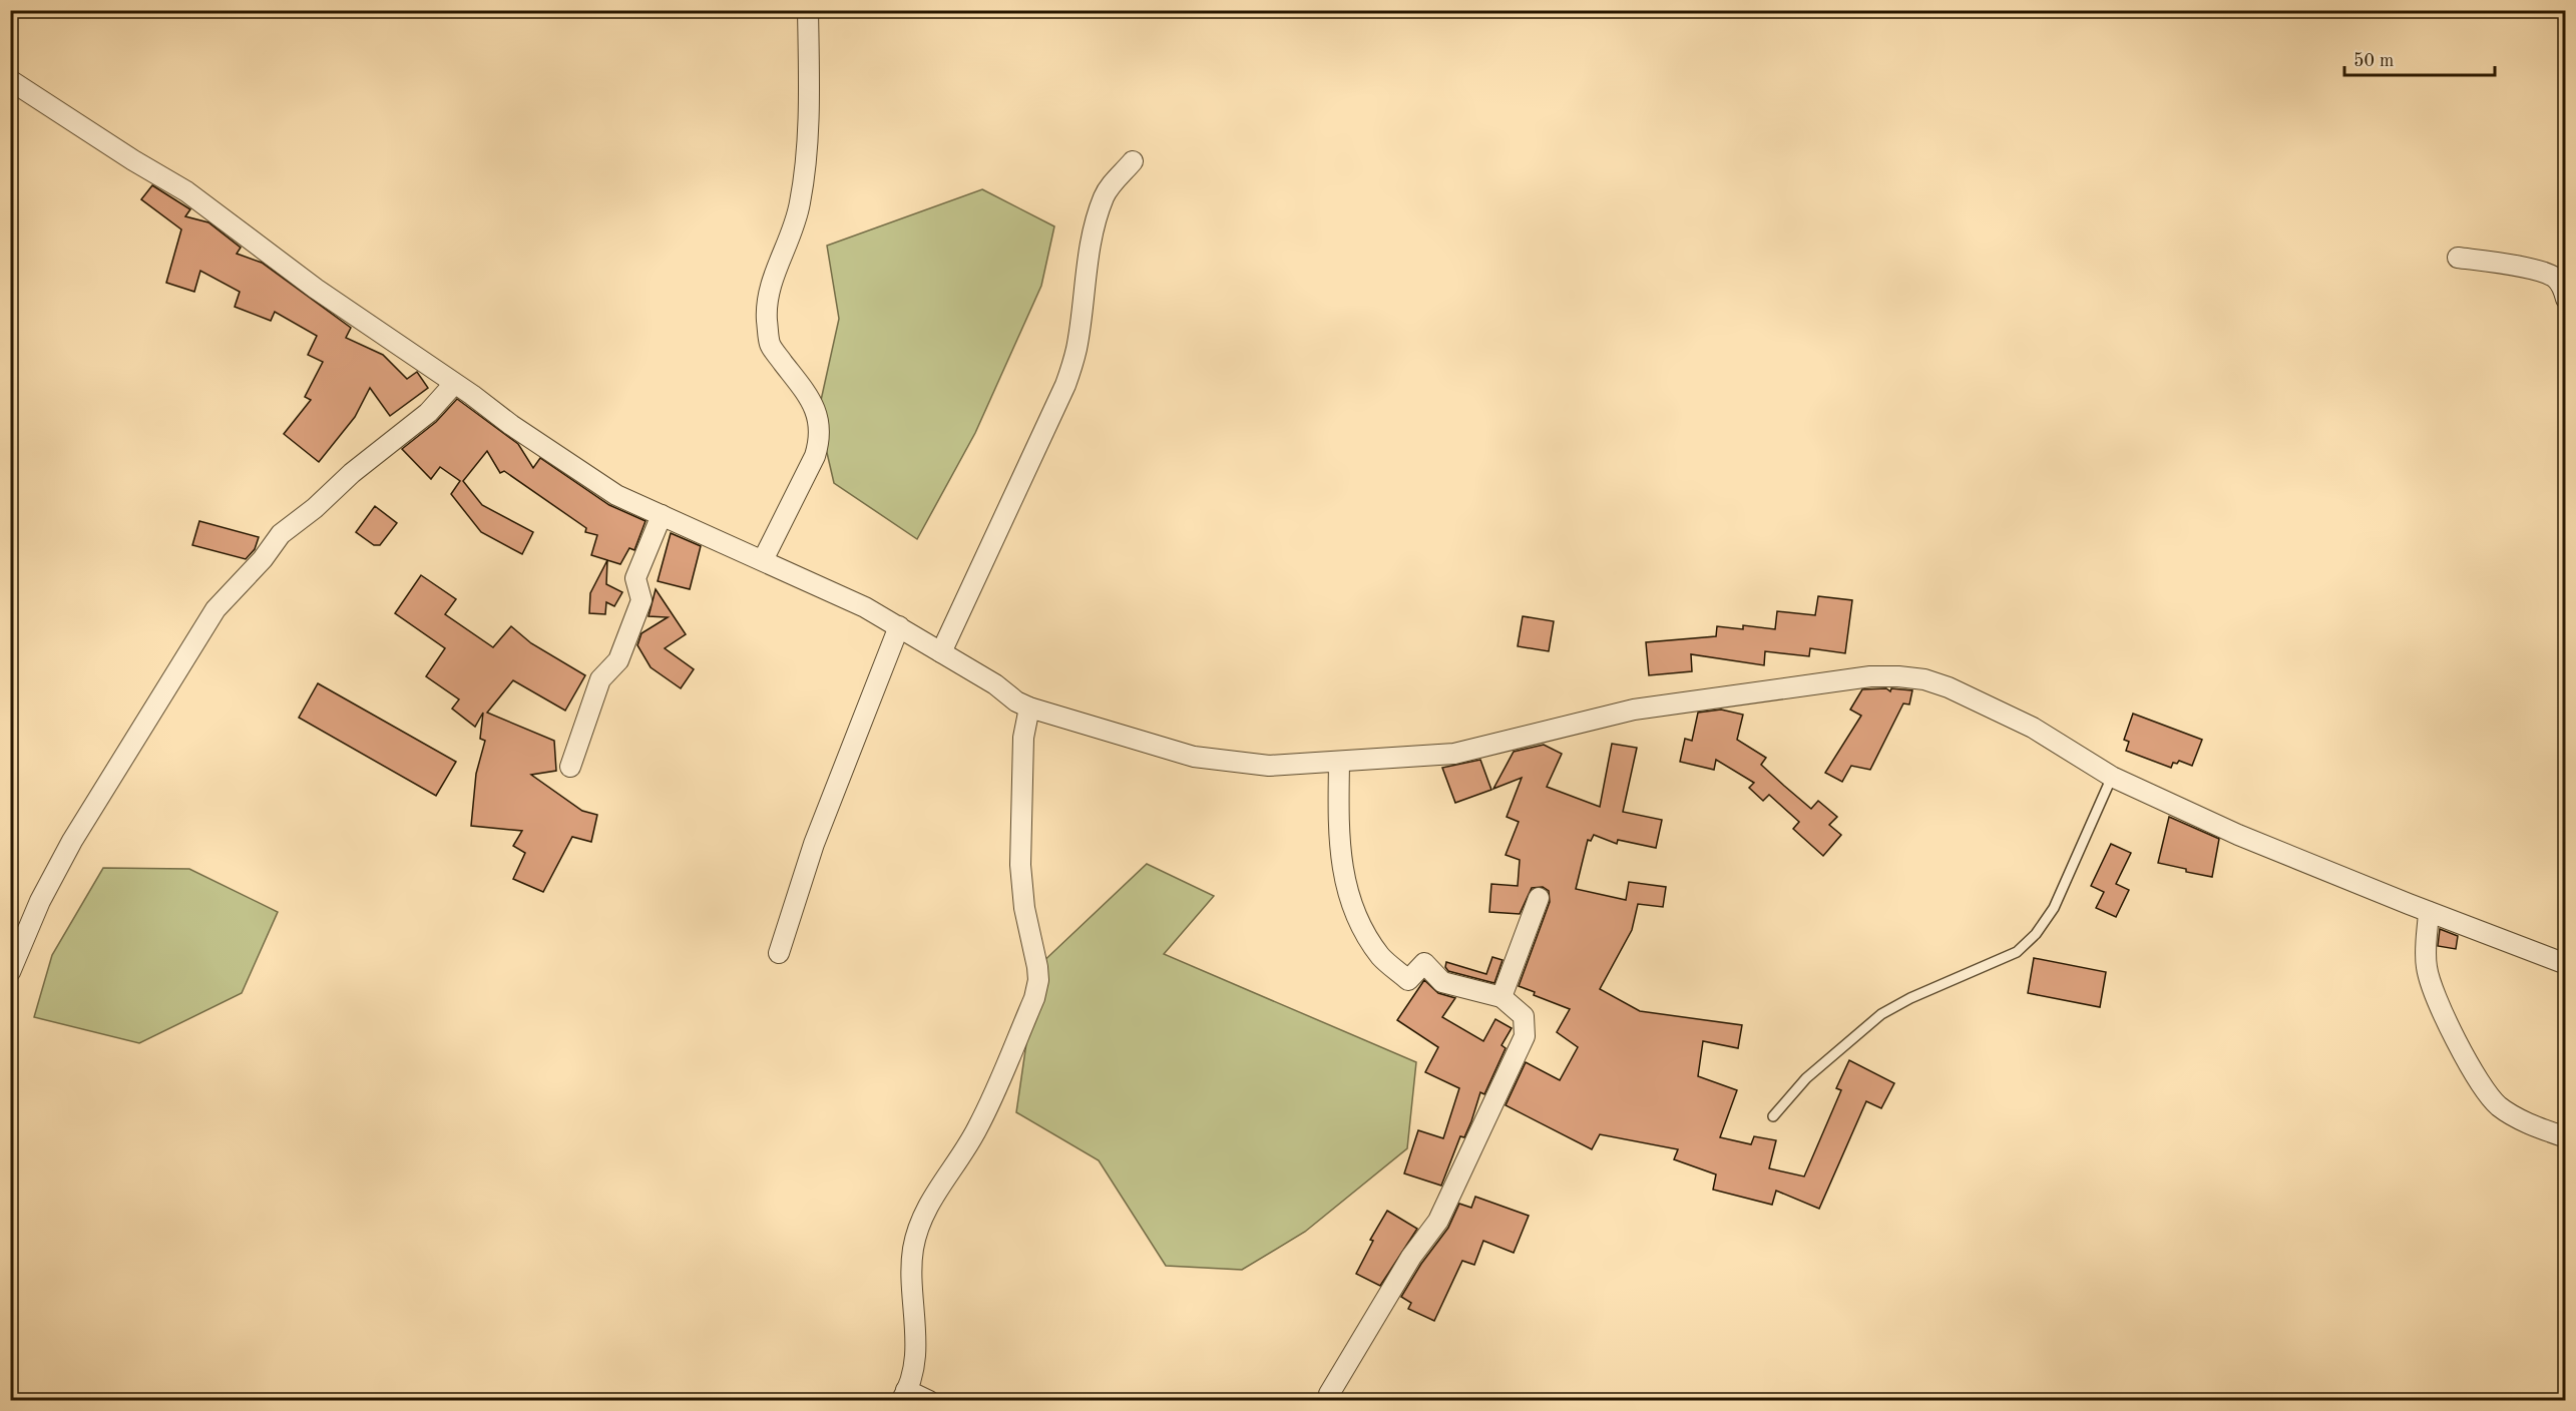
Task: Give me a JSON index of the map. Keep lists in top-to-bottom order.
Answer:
{
  "scale_bar": "50 m"
}
